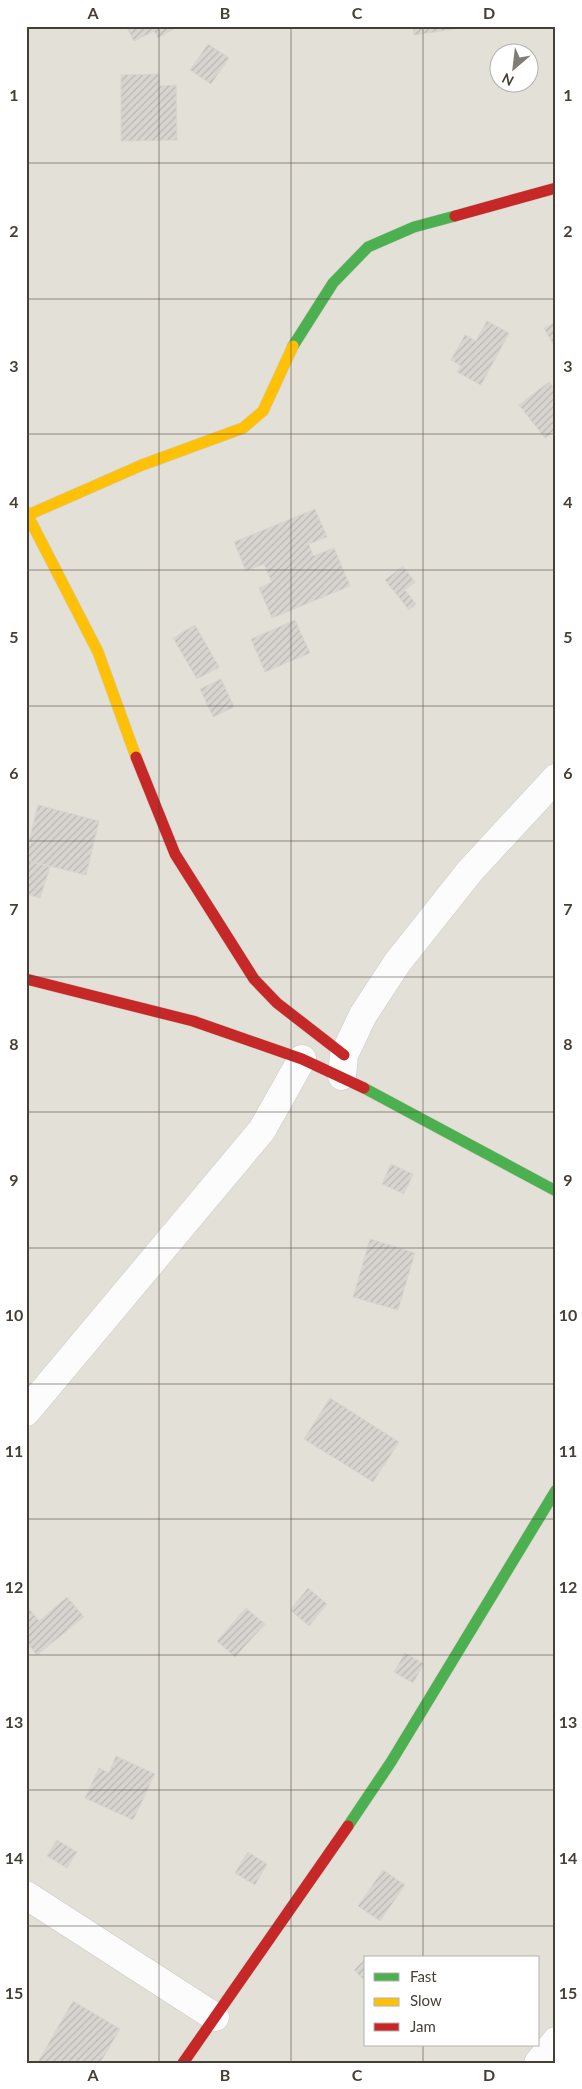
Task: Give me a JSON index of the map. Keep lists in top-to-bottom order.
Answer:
{
  "legend": ["Fast", "Slow", "Jam"],
  "north": "bottom left",
  "grid": {
    "columns": [
      "A",
      "B",
      "C",
      "D"
    ],
    "rows": [
      "1",
      "2",
      "3",
      "4",
      "5",
      "6",
      "7",
      "8",
      "9",
      "10",
      "11",
      "12",
      "13",
      "14",
      "15"
    ]
  }
}
